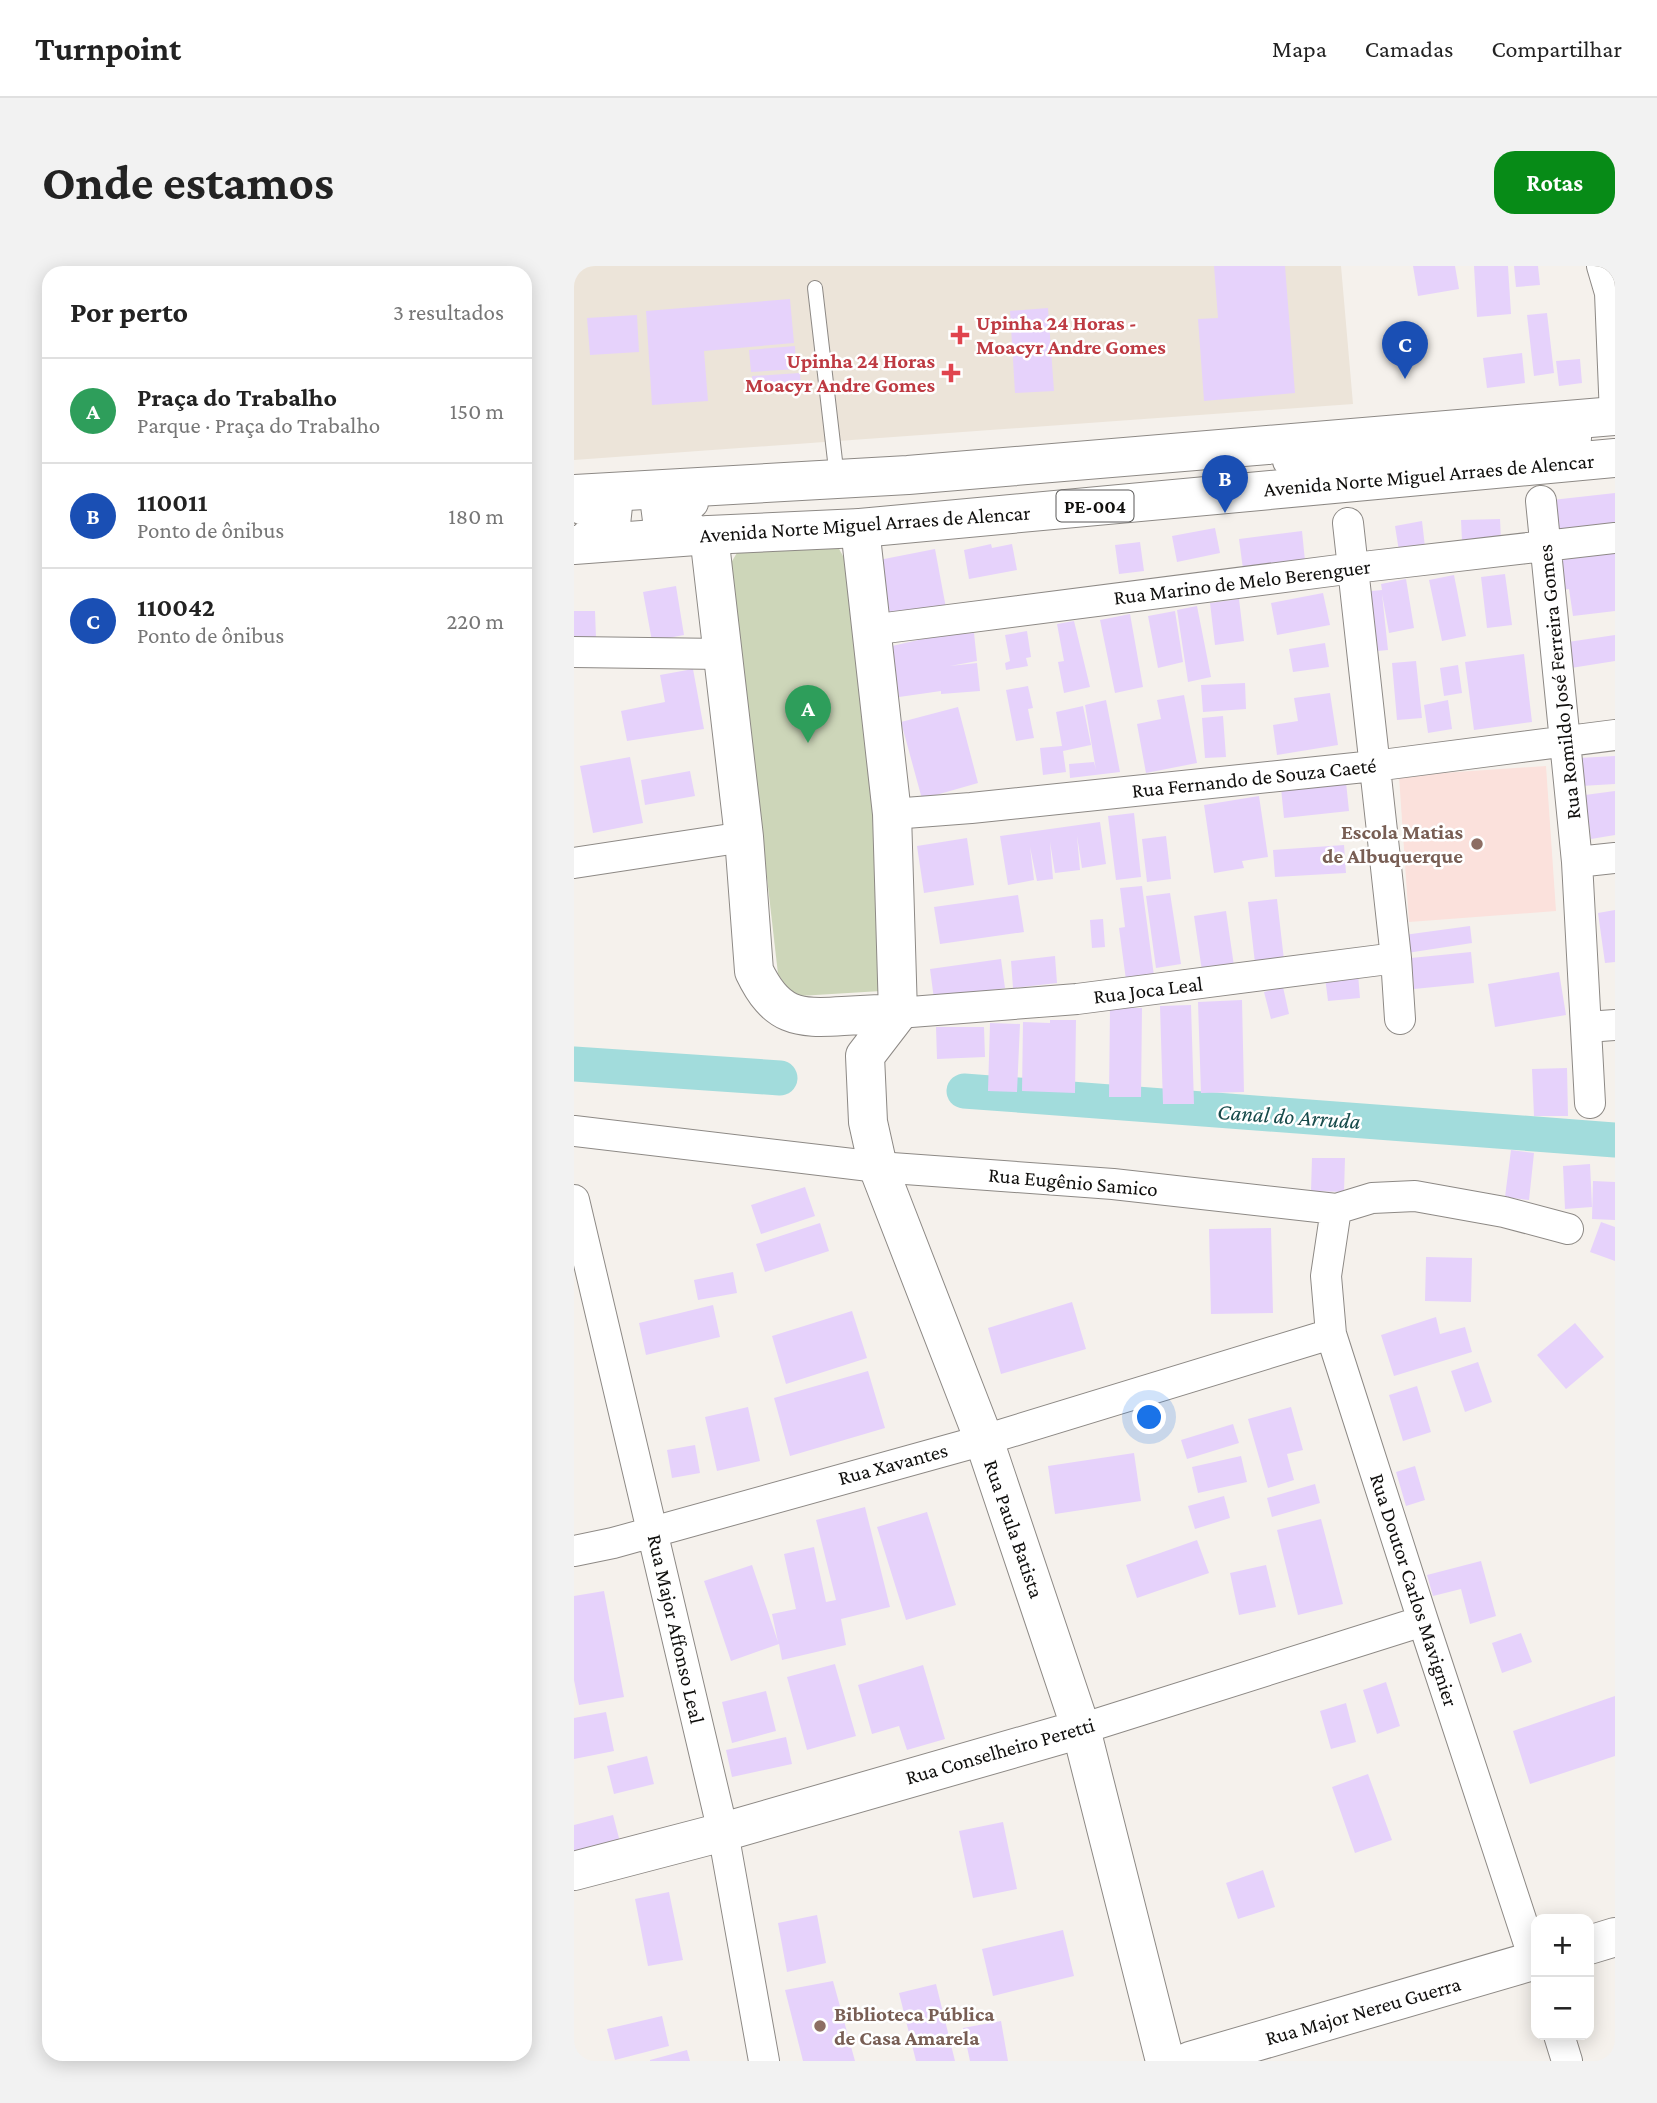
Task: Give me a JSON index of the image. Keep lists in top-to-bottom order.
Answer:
{
  "streets": {
    "street": [
      "Avenida Norte Miguel Arraes de Alencar",
      "PE-004",
      "Rua Marino de Melo Berenguer",
      "Rua Romildo José Ferreira Gomes",
      "Rua Fernando de Souza Caeté",
      "Rua Joca Leal",
      "Rua Eugênio Samico",
      "Rua Xavantes",
      "Rua Paula Batista",
      "Rua Doutor Carlos Mavignier",
      "Rua Major Affonso Leal",
      "Rua Conselheiro Peretti",
      "Rua Major Nereu Guerra"
    ]
  },
  "crossings": [
    ["Rua Marino de Melo Berenguer", "Rua Romildo José Ferreira Gomes"],
    ["Rua Romildo José Ferreira Gomes", "Rua Fernando de Souza Caeté"],
    ["Rua Joca Leal", "Rua Paula Batista"],
    ["Rua Eugênio Samico", "Rua Paula Batista"],
    ["Rua Eugênio Samico", "Rua Doutor Carlos Mavignier"],
    ["Rua Xavantes", "Rua Paula Batista"],
    ["Rua Xavantes", "Rua Doutor Carlos Mavignier"],
    ["Rua Xavantes", "Rua Major Affonso Leal"],
    ["Rua Paula Batista", "Rua Conselheiro Peretti"],
    ["Rua Doutor Carlos Mavignier", "Rua Conselheiro Peretti"],
    ["Rua Major Affonso Leal", "Rua Conselheiro Peretti"]
  ],
  "water": ["Canal do Arruda"],
  "places": {
    "health": ["Upinha 24 Horas - Moacyr Andre Gomes", "Upinha 24 Horas Moacyr Andre Gomes"],
    "other": ["Escola Matias de Albuquerque", "Biblioteca Pública de Casa Amarela"]
  },
  "page": {
    "header": "Turnpoint",
    "nav": ["Mapa", "Camadas", "Compartilhar"],
    "buttons": "Rotas",
    "title": "Onde estamos",
    "heading": ["Por perto", "3 resultados"],
    "pins": ["C", "B", "A"],
    "list": [
      {
        "mark": "A",
        "name": "Praça do Trabalho",
        "note": "Parque · Praça do Trabalho",
        "value": "150 m"
      },
      {
        "mark": "B",
        "name": "110011",
        "note": "Ponto de ônibus",
        "value": "180 m"
      },
      {
        "mark": "C",
        "name": "110042",
        "note": "Ponto de ônibus",
        "value": "220 m"
      }
    ],
    "map_buttons": ["+", "−"]
  }
}
